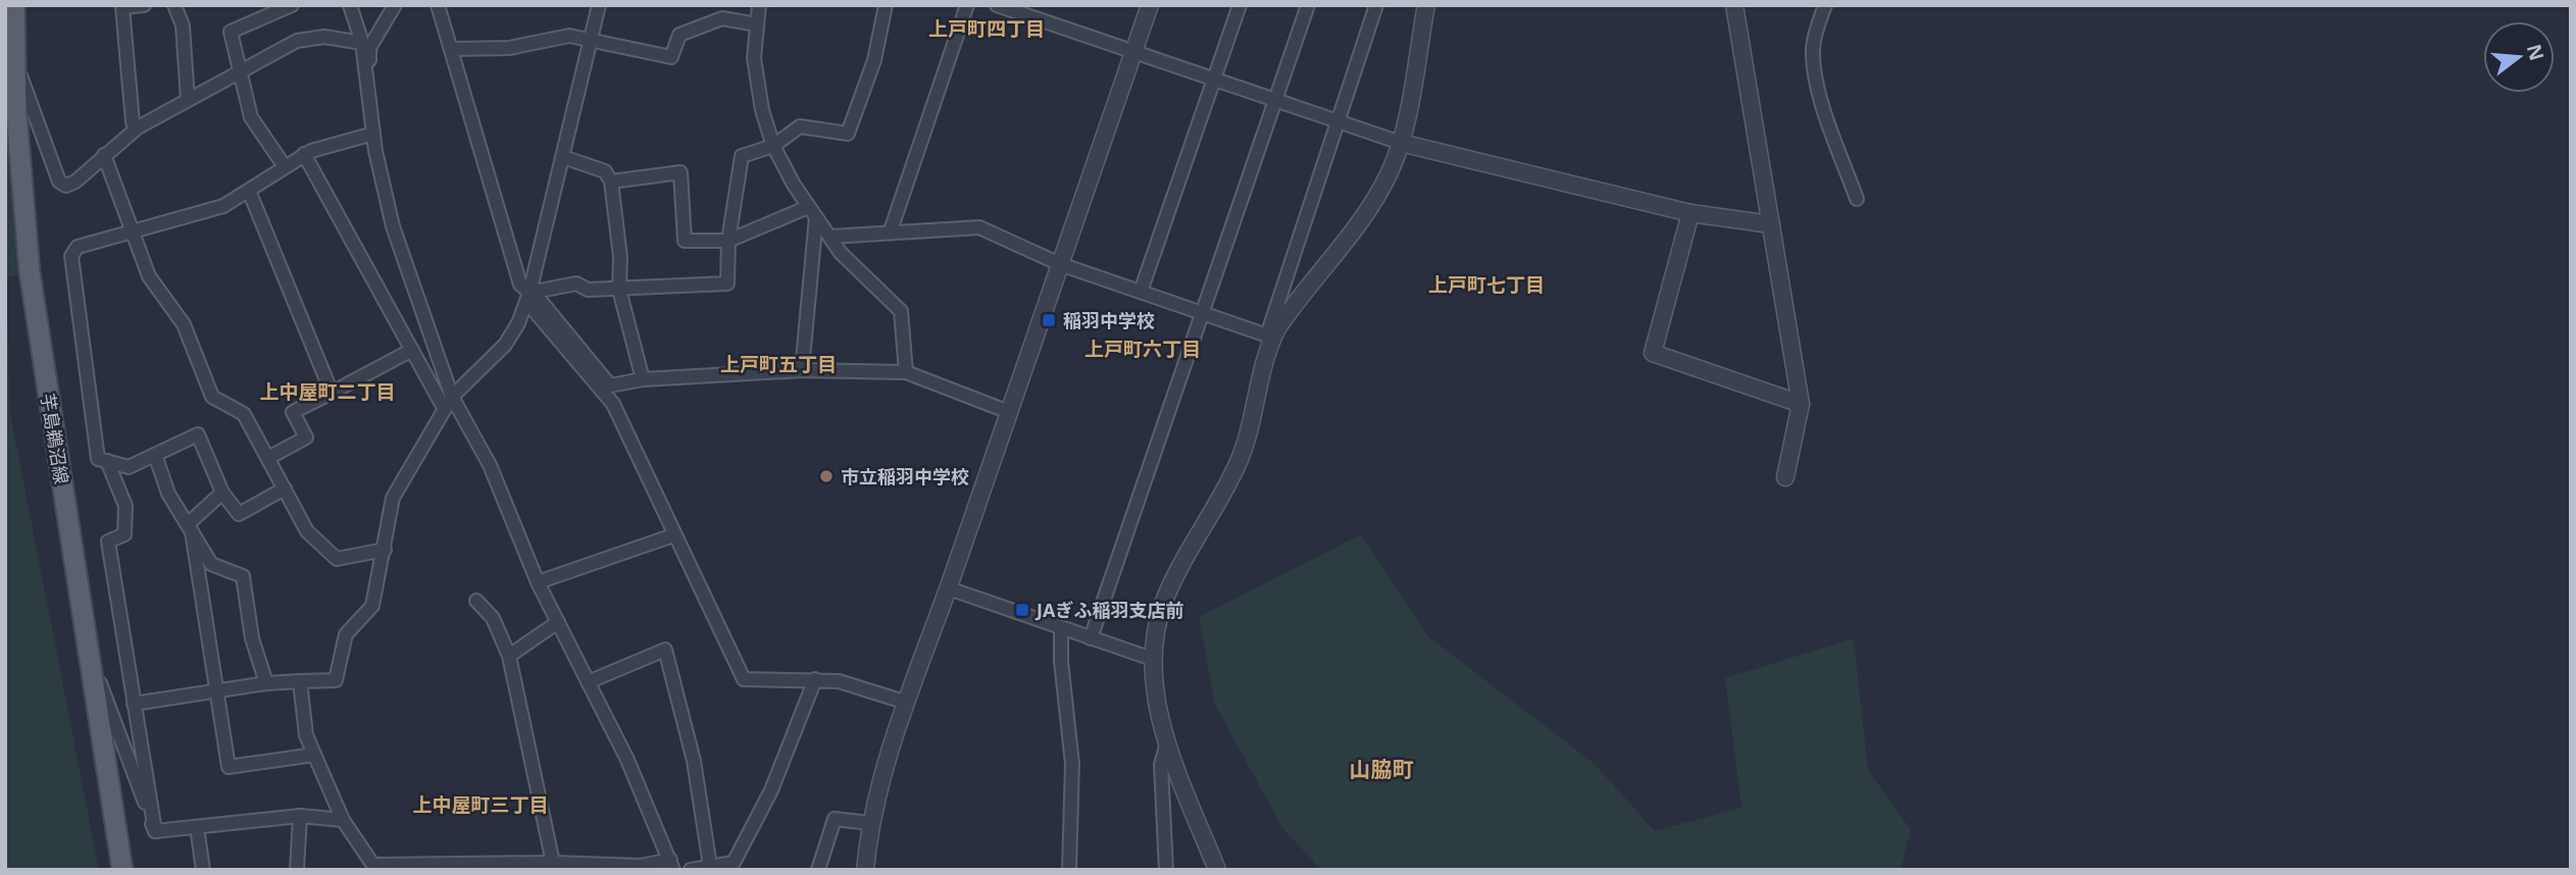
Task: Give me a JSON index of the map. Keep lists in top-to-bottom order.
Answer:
{
  "streets": {
    "main road": ["芋島鵜沼線"]
  },
  "districts": [
    "上戸町四丁目",
    "上戸町七丁目",
    "上戸町六丁目",
    "上戸町五丁目",
    "上中屋町二丁目",
    "山脇町",
    "上中屋町三丁目"
  ],
  "places": {
    "transit": ["稲羽中学校", "JAぎふ稲羽支店前"],
    "other": ["市立稲羽中学校"]
  },
  "north": "right"
}
